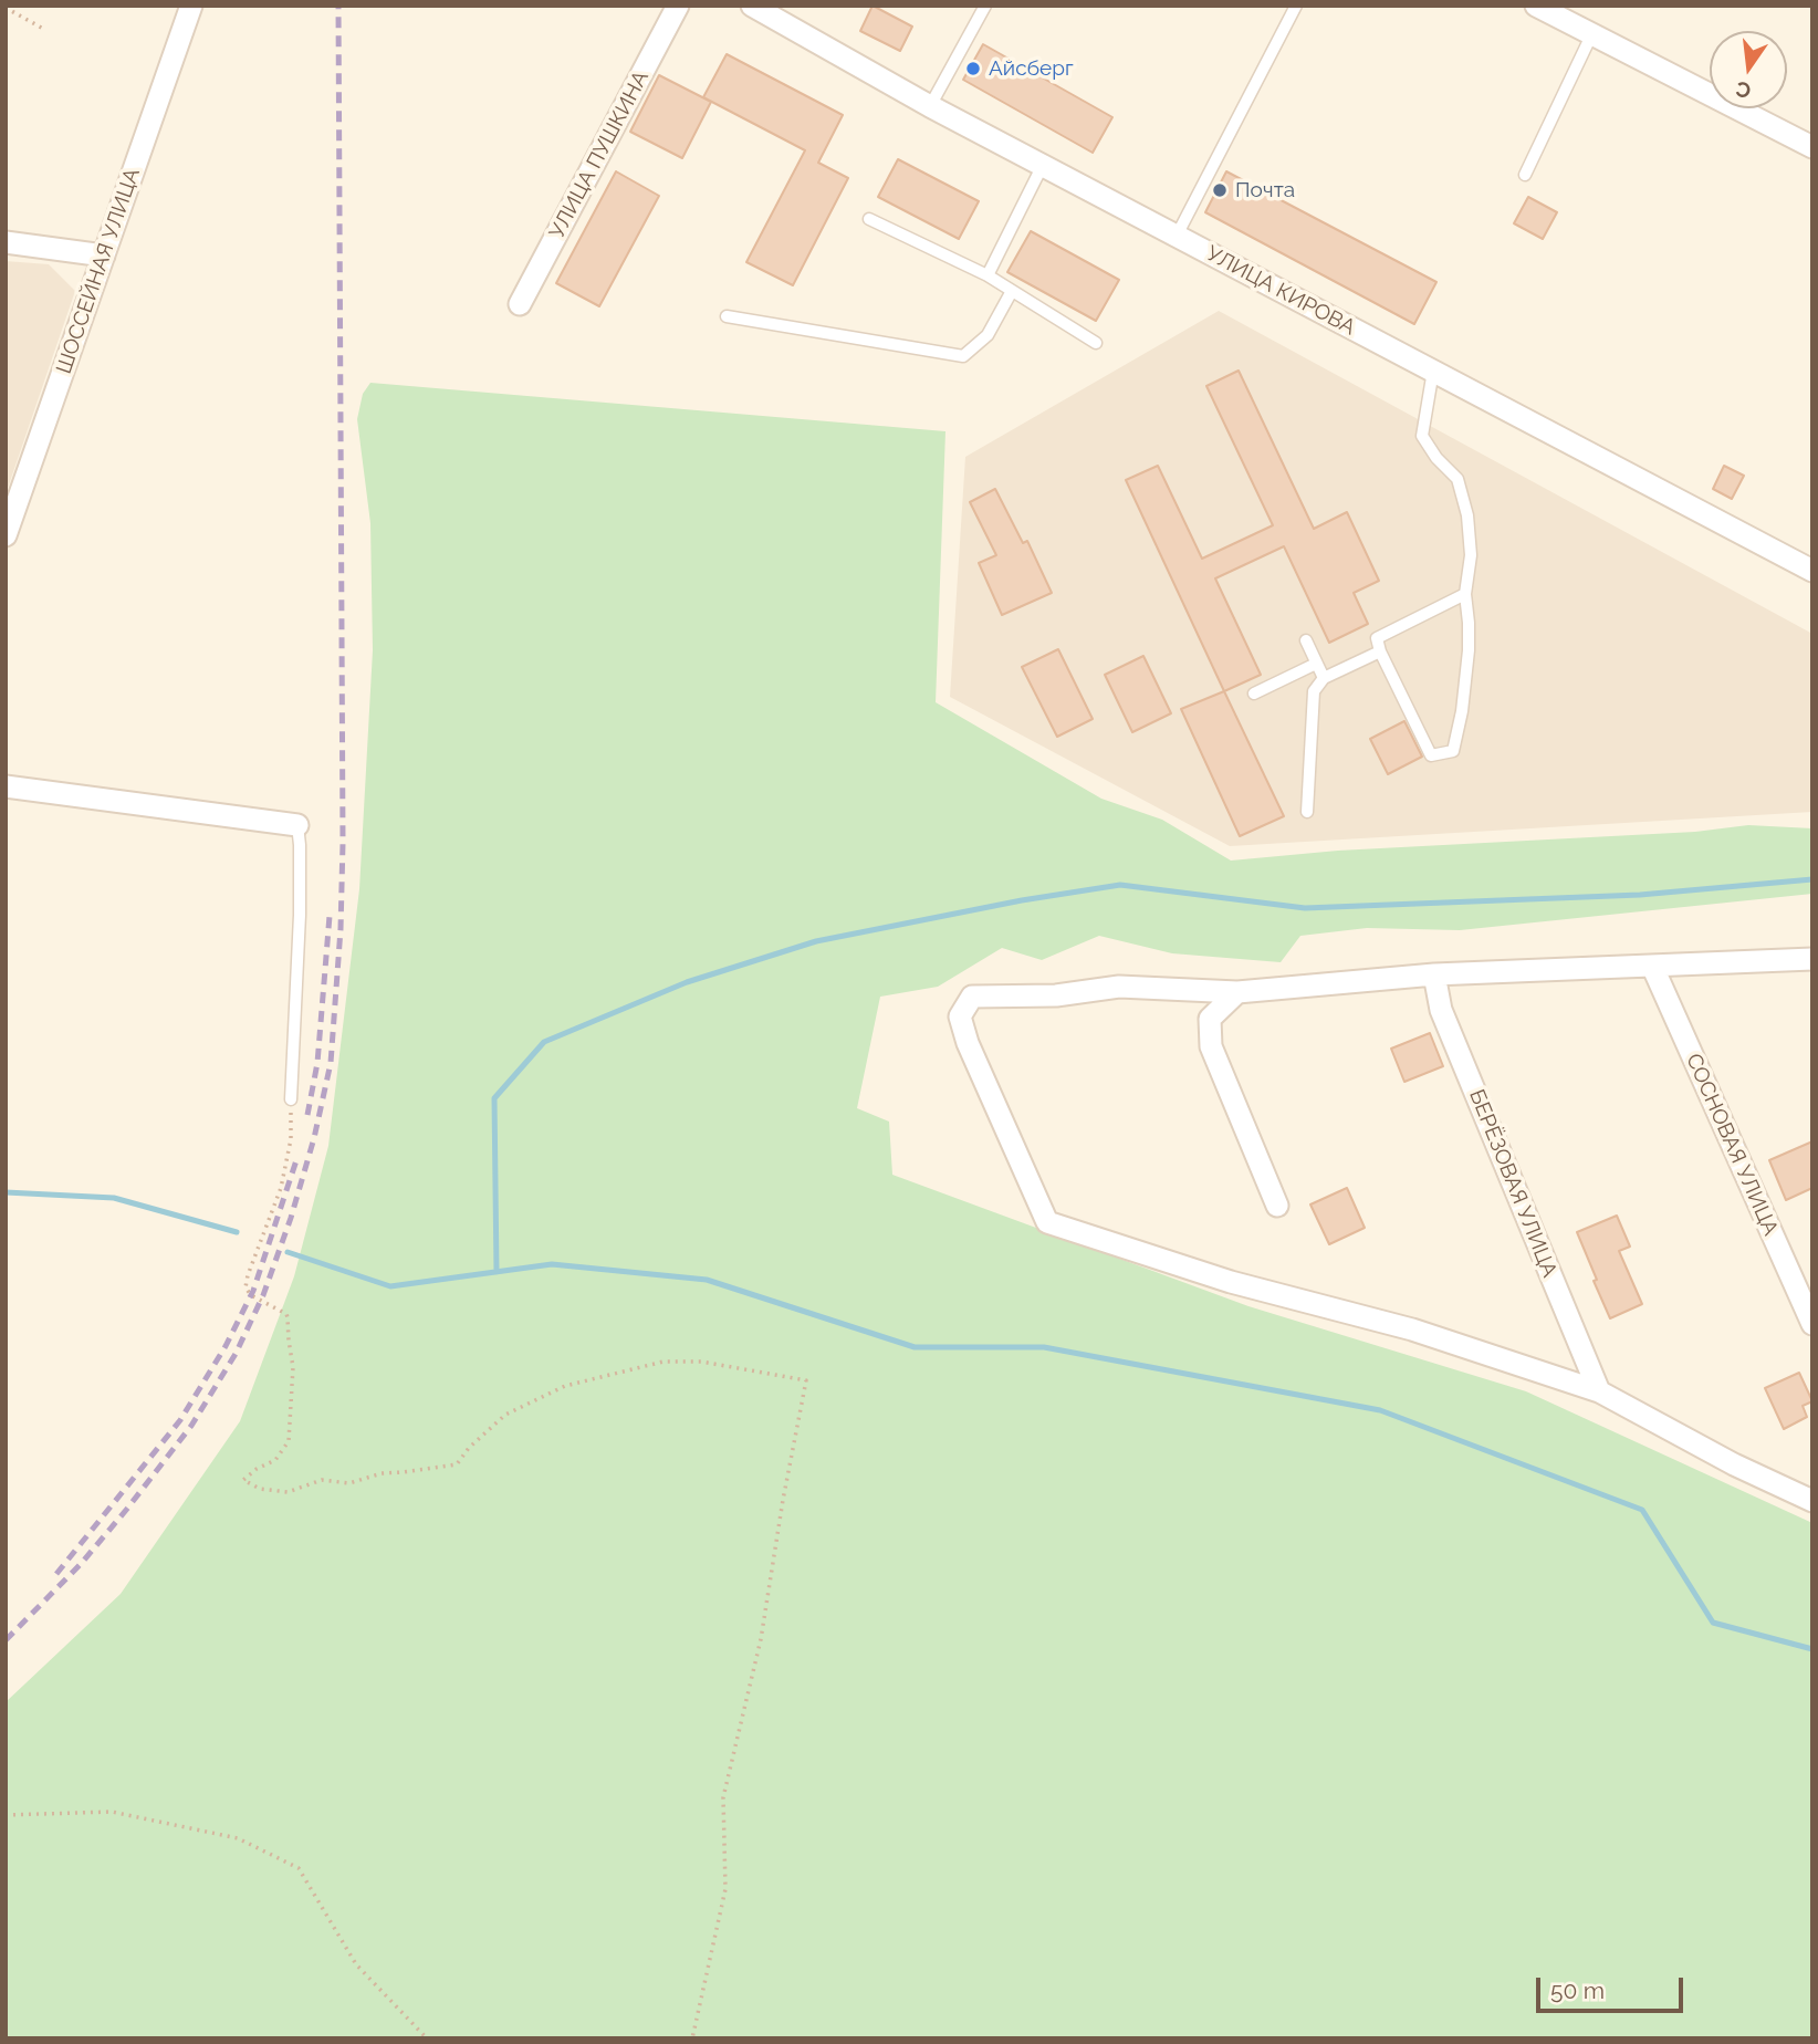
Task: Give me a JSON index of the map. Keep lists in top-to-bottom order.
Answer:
{
  "streets": {
    "street": [
      "УЛИЦА ПУШКИНА",
      "ШОССЕЙНАЯ УЛИЦА",
      "УЛИЦА КИРОВА",
      "СОСНОВАЯ УЛИЦА",
      "БЕРЁЗОВАЯ УЛИЦА"
    ]
  },
  "places": ["Айсберг", "Почта"],
  "scale_bar": "50 m",
  "north": "bottom"
}
